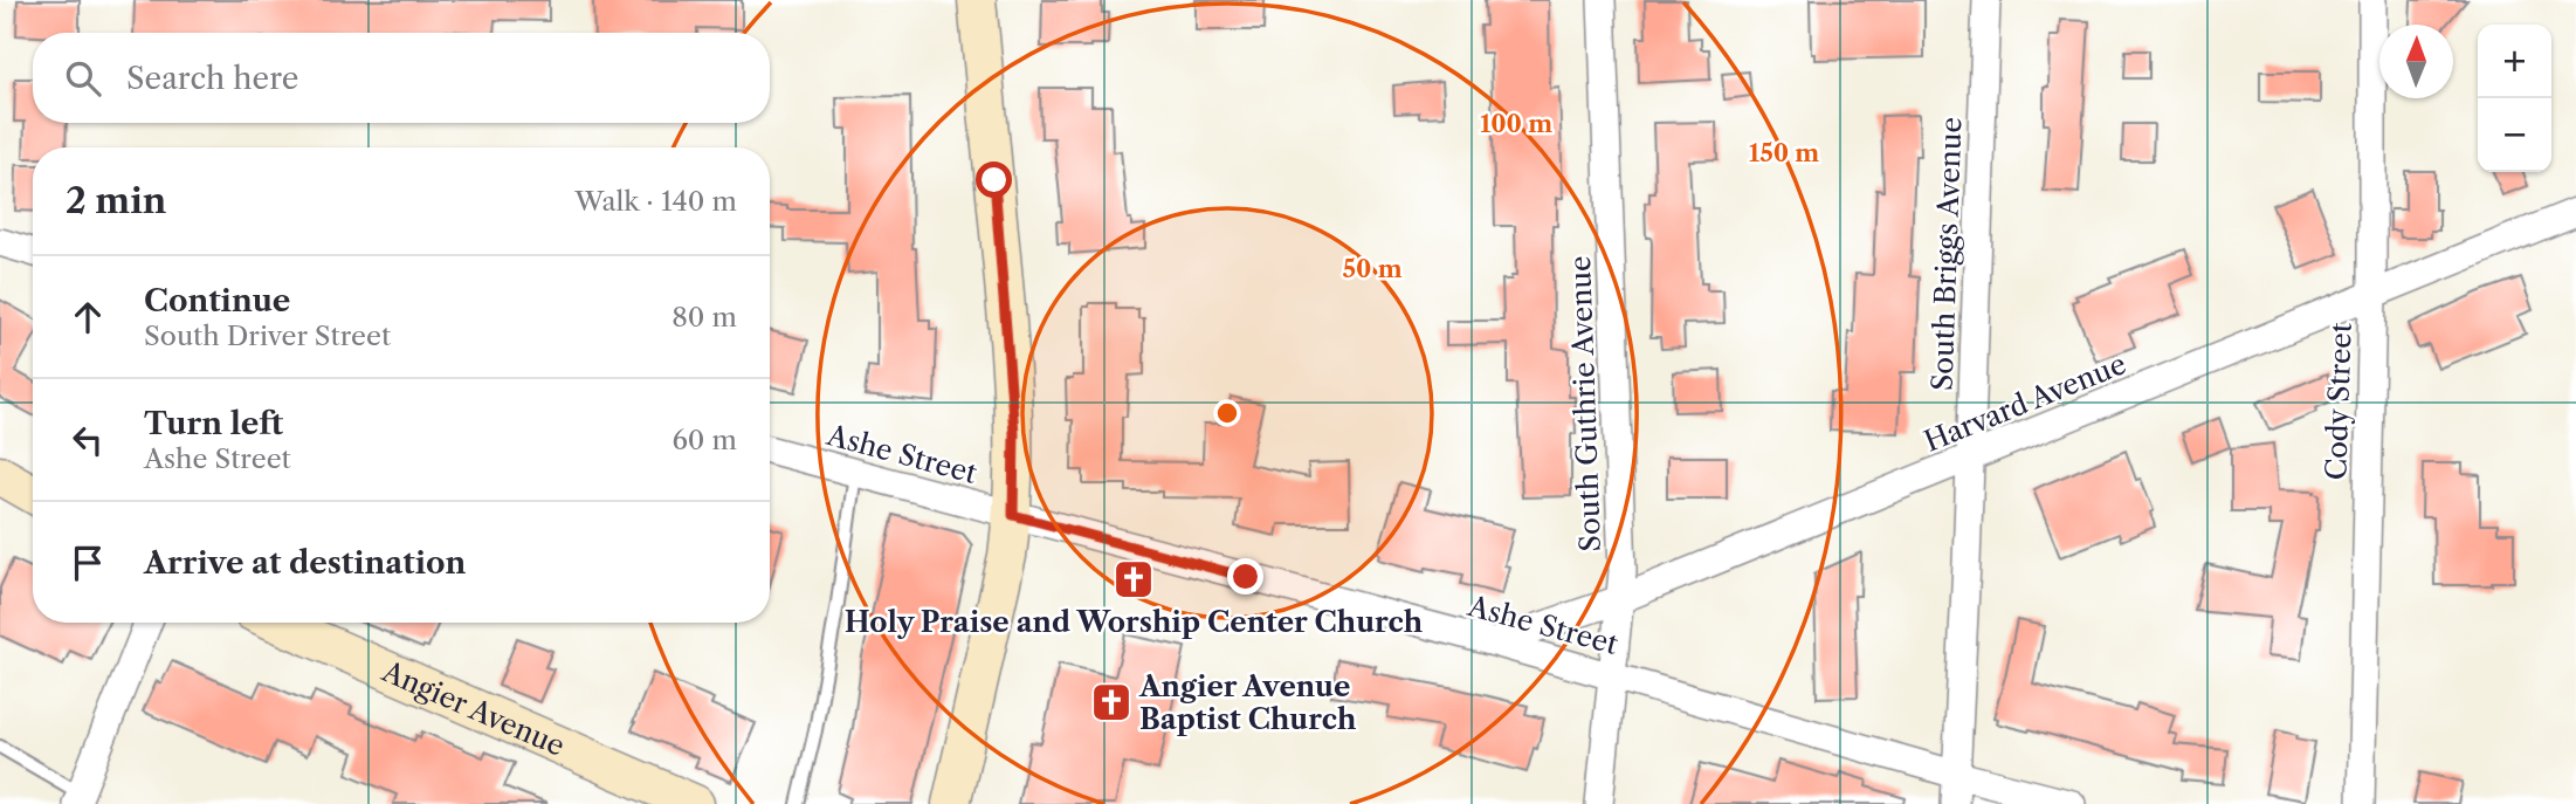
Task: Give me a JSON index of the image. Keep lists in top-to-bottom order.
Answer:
{
  "streets": {
    "street": [
      "South Briggs Avenue",
      "Cody Street",
      "Harvard Avenue",
      "South Guthrie Avenue",
      "Ashe Street",
      "Angier Avenue"
    ]
  },
  "crossings": [
    ["South Briggs Avenue", "Harvard Avenue"],
    ["South Briggs Avenue", "Ashe Street"],
    ["Cody Street", "Harvard Avenue"],
    ["Harvard Avenue", "South Guthrie Avenue"],
    ["Harvard Avenue", "Ashe Street"],
    ["South Guthrie Avenue", "Ashe Street"]
  ],
  "places": {
    "church": ["Holy Praise and Worship Center Church", "Angier Avenue Baptist Church"]
  },
  "north": "top",
  "page": {
    "map_buttons": ["+", "−"],
    "search": "Search here",
    "heading": ["2 min", "Walk · 140 m"],
    "list": [
      ["Continue", "South Driver Street", "80 m"],
      ["Turn left", "Ashe Street", "60 m"],
      "Arrive at destination"
    ]
  },
  "rings": ["100 m", "150 m", "50 m"]
}
